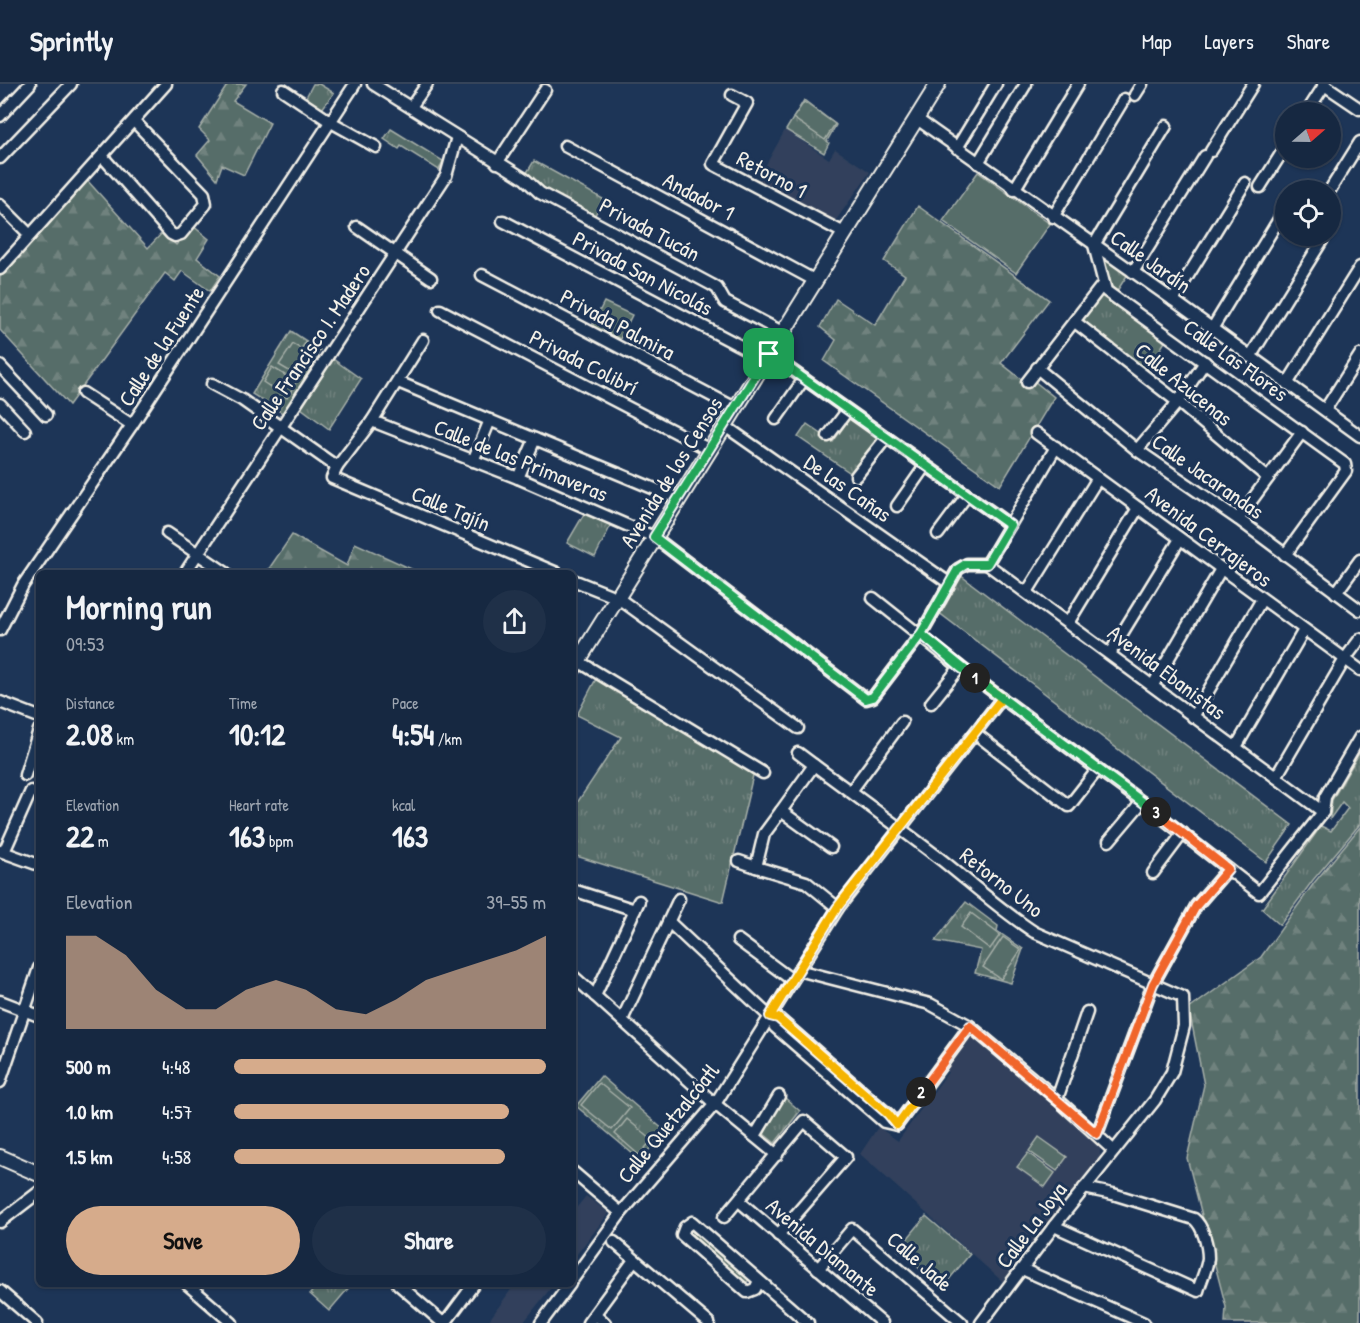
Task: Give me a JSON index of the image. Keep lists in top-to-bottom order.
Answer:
{
  "streets": {
    "street": [
      "Retorno 1",
      "Andador 1",
      "Privada Tucán",
      "Calle Jardín",
      "Privada San Nicolás",
      "Privada Palmira",
      "Calle de la Fuente",
      "Calle Francisco I. Madero",
      "Calle Las Flores",
      "Privada Colibrí",
      "Calle Azucenas",
      "Calle de las Primaveras",
      "Avenida de los Censos",
      "Calle Jacarandas",
      "De las Cañas",
      "Calle Tajín",
      "Avenida Cerrajeros",
      "Avenida Ebanistas",
      "Retorno Uno",
      "Calle Quetzalcóatl",
      "Calle La Joya",
      "Avenida Diamante",
      "Calle Jade"
    ]
  },
  "crossings": [
    ["Retorno 1", "Avenida de los Censos"],
    ["Andador 1", "Avenida de los Censos"],
    ["Privada Tucán", "Calle Francisco I. Madero"],
    ["Privada Tucán", "Avenida de los Censos"],
    ["Calle Jardín", "Avenida de los Censos"],
    ["Privada San Nicolás", "Avenida de los Censos"],
    ["Privada Palmira", "Avenida de los Censos"],
    ["Calle Las Flores", "Calle Jacarandas"],
    ["Privada Colibrí", "Avenida de los Censos"],
    ["Calle de las Primaveras", "Avenida de los Censos"],
    ["Avenida de los Censos", "De las Cañas"],
    ["Retorno Uno", "Calle Quetzalcóatl"],
    ["Retorno Uno", "Calle La Joya"],
    ["Avenida Diamante", "Calle Jade"]
  ],
  "north": "right",
  "page": {
    "header": "Sprintly",
    "nav": ["Map", "Layers", "Share"],
    "heading": ["Morning run", "09:53"],
    "pins": ["1", "3", "2"],
    "stats": [
      ["Distance", "2.08 km"],
      ["Time", "10:12"],
      ["Pace", "4:54 /km"],
      ["Elevation", "22 m"],
      ["Heart rate", "163 bpm"],
      ["kcal", "163"]
    ],
    "chart": ["Elevation", "39–55 m"],
    "list": [
      {
        "name": "500 m",
        "note": "4:48"
      },
      {
        "name": "1.0 km",
        "note": "4:57"
      },
      {
        "name": "1.5 km",
        "note": "4:58"
      }
    ],
    "buttons": ["Save", "Share"]
  }
}
